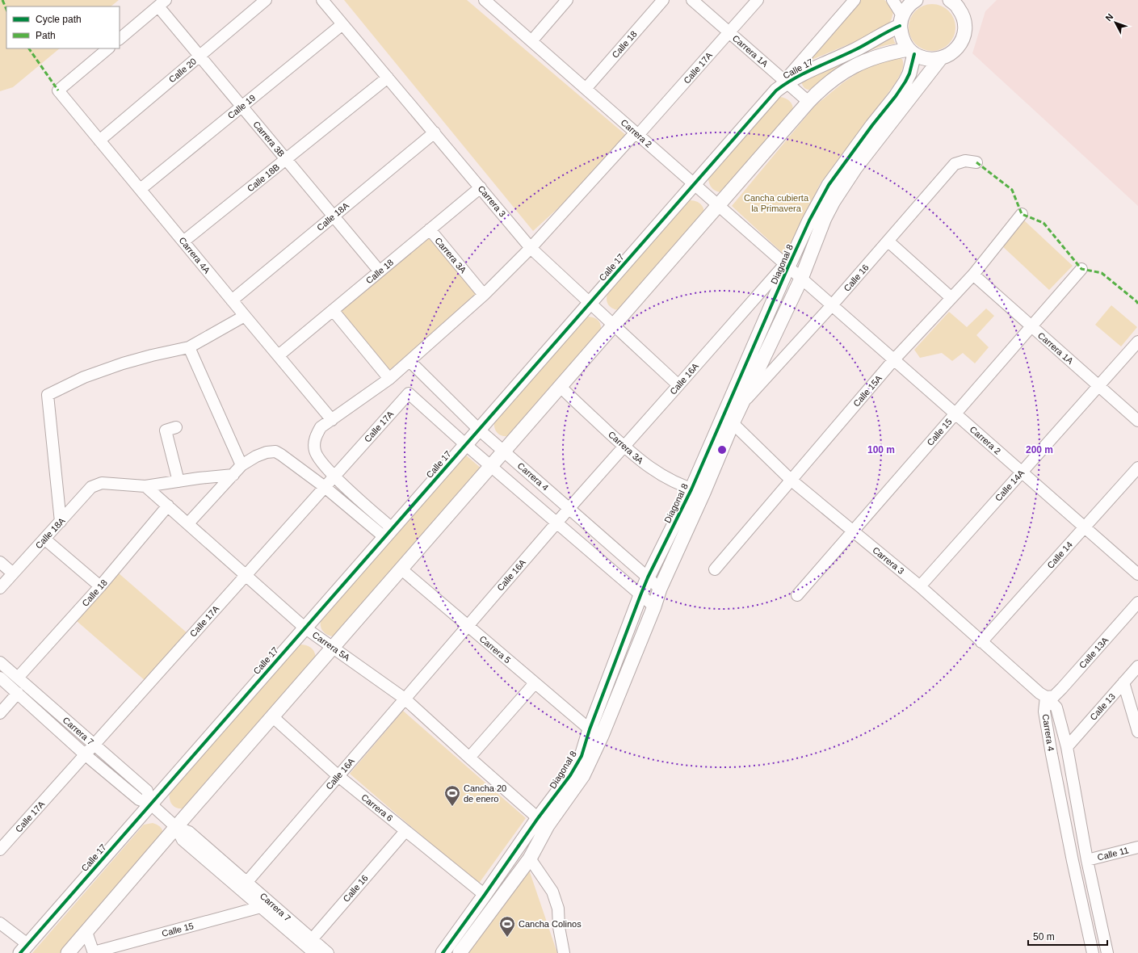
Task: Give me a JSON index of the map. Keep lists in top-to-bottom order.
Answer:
{
  "streets": {
    "street": [
      "Calle 18",
      "Carrera 1A",
      "Calle 17A",
      "Calle 17",
      "Calle 20",
      "Calle 19",
      "Carrera 2",
      "Carrera 3B",
      "Calle 18B",
      "Carrera 3",
      "Calle 18A",
      "Carrera 4A",
      "Carrera 3A",
      "Diagonal 8",
      "Calle 16",
      "Calle 16A",
      "Calle 15A",
      "Calle 15",
      "Carrera 4",
      "Calle 14A",
      "Calle 14",
      "Carrera 5A",
      "Carrera 5",
      "Calle 13A",
      "Calle 13",
      "Carrera 7",
      "Carrera 6",
      "Calle 11"
    ]
  },
  "crossings": [
    ["Calle 18", "Carrera 2"],
    ["Calle 18", "Carrera 3B"],
    ["Calle 18", "Carrera 3"],
    ["Calle 18", "Carrera 4A"],
    ["Calle 18", "Carrera 3A"],
    ["Calle 18", "Carrera 5A"],
    ["Calle 18", "Carrera 7"],
    ["Carrera 1A", "Calle 17A"],
    ["Carrera 1A", "Calle 17"],
    ["Carrera 1A", "Calle 15A"],
    ["Carrera 1A", "Calle 15"],
    ["Carrera 1A", "Calle 14A"],
    ["Calle 17A", "Calle 17"],
    ["Calle 17A", "Carrera 2"],
    ["Calle 17A", "Carrera 3"],
    ["Calle 17A", "Carrera 5A"],
    ["Calle 17A", "Carrera 7"],
    ["Calle 17", "Carrera 2"],
    ["Calle 17", "Carrera 3"],
    ["Calle 17", "Carrera 4"],
    ["Calle 17", "Carrera 5A"],
    ["Calle 17", "Carrera 7"],
    ["Calle 20", "Carrera 3B"],
    ["Calle 20", "Carrera 4A"],
    ["Calle 19", "Carrera 3B"],
    ["Calle 19", "Carrera 3"],
    ["Calle 19", "Carrera 4A"],
    ["Carrera 2", "Diagonal 8"],
    ["Carrera 2", "Calle 16"],
    ["Carrera 2", "Calle 16A"],
    ["Carrera 2", "Calle 15A"],
    ["Carrera 2", "Calle 15"],
    ["Carrera 2", "Calle 14A"],
    ["Carrera 2", "Calle 14"],
    ["Carrera 3B", "Calle 18B"],
    ["Carrera 3B", "Calle 18A"],
    ["Calle 18B", "Carrera 3"],
    ["Calle 18B", "Carrera 4A"],
    ["Carrera 3", "Calle 18A"],
    ["Carrera 3", "Diagonal 8"],
    ["Carrera 3", "Calle 16A"],
    ["Carrera 3", "Calle 15A"],
    ["Carrera 3", "Calle 15"],
    ["Carrera 3", "Carrera 4"],
    ["Carrera 3", "Calle 14A"],
    ["Carrera 3", "Calle 14"],
    ["Carrera 3", "Calle 13A"],
    ["Calle 18A", "Carrera 4A"],
    ["Calle 18A", "Carrera 5A"],
    ["Carrera 3A", "Diagonal 8"],
    ["Carrera 3A", "Calle 16A"],
    ["Diagonal 8", "Calle 16"],
    ["Diagonal 8", "Calle 16A"],
    ["Diagonal 8", "Carrera 4"],
    ["Diagonal 8", "Carrera 5A"],
    ["Diagonal 8", "Carrera 5"],
    ["Diagonal 8", "Carrera 6"],
    ["Calle 16", "Carrera 7"],
    ["Calle 16", "Carrera 6"],
    ["Calle 16A", "Carrera 4"],
    ["Calle 16A", "Carrera 5A"],
    ["Calle 16A", "Carrera 5"],
    ["Calle 16A", "Carrera 7"],
    ["Calle 16A", "Carrera 6"],
    ["Calle 15", "Carrera 7"],
    ["Carrera 4", "Calle 13A"],
    ["Carrera 4", "Calle 13"],
    ["Carrera 4", "Calle 11"]
  ],
  "parks": ["Cancha cubierta la Primavera"],
  "places": {
    "sports": ["Cancha 20 de enero", "Cancha Colinos"]
  },
  "legend": ["Cycle path", "Path"],
  "scale_bar": "50 m",
  "north": "top left",
  "rings": ["100 m", "200 m"]
}
